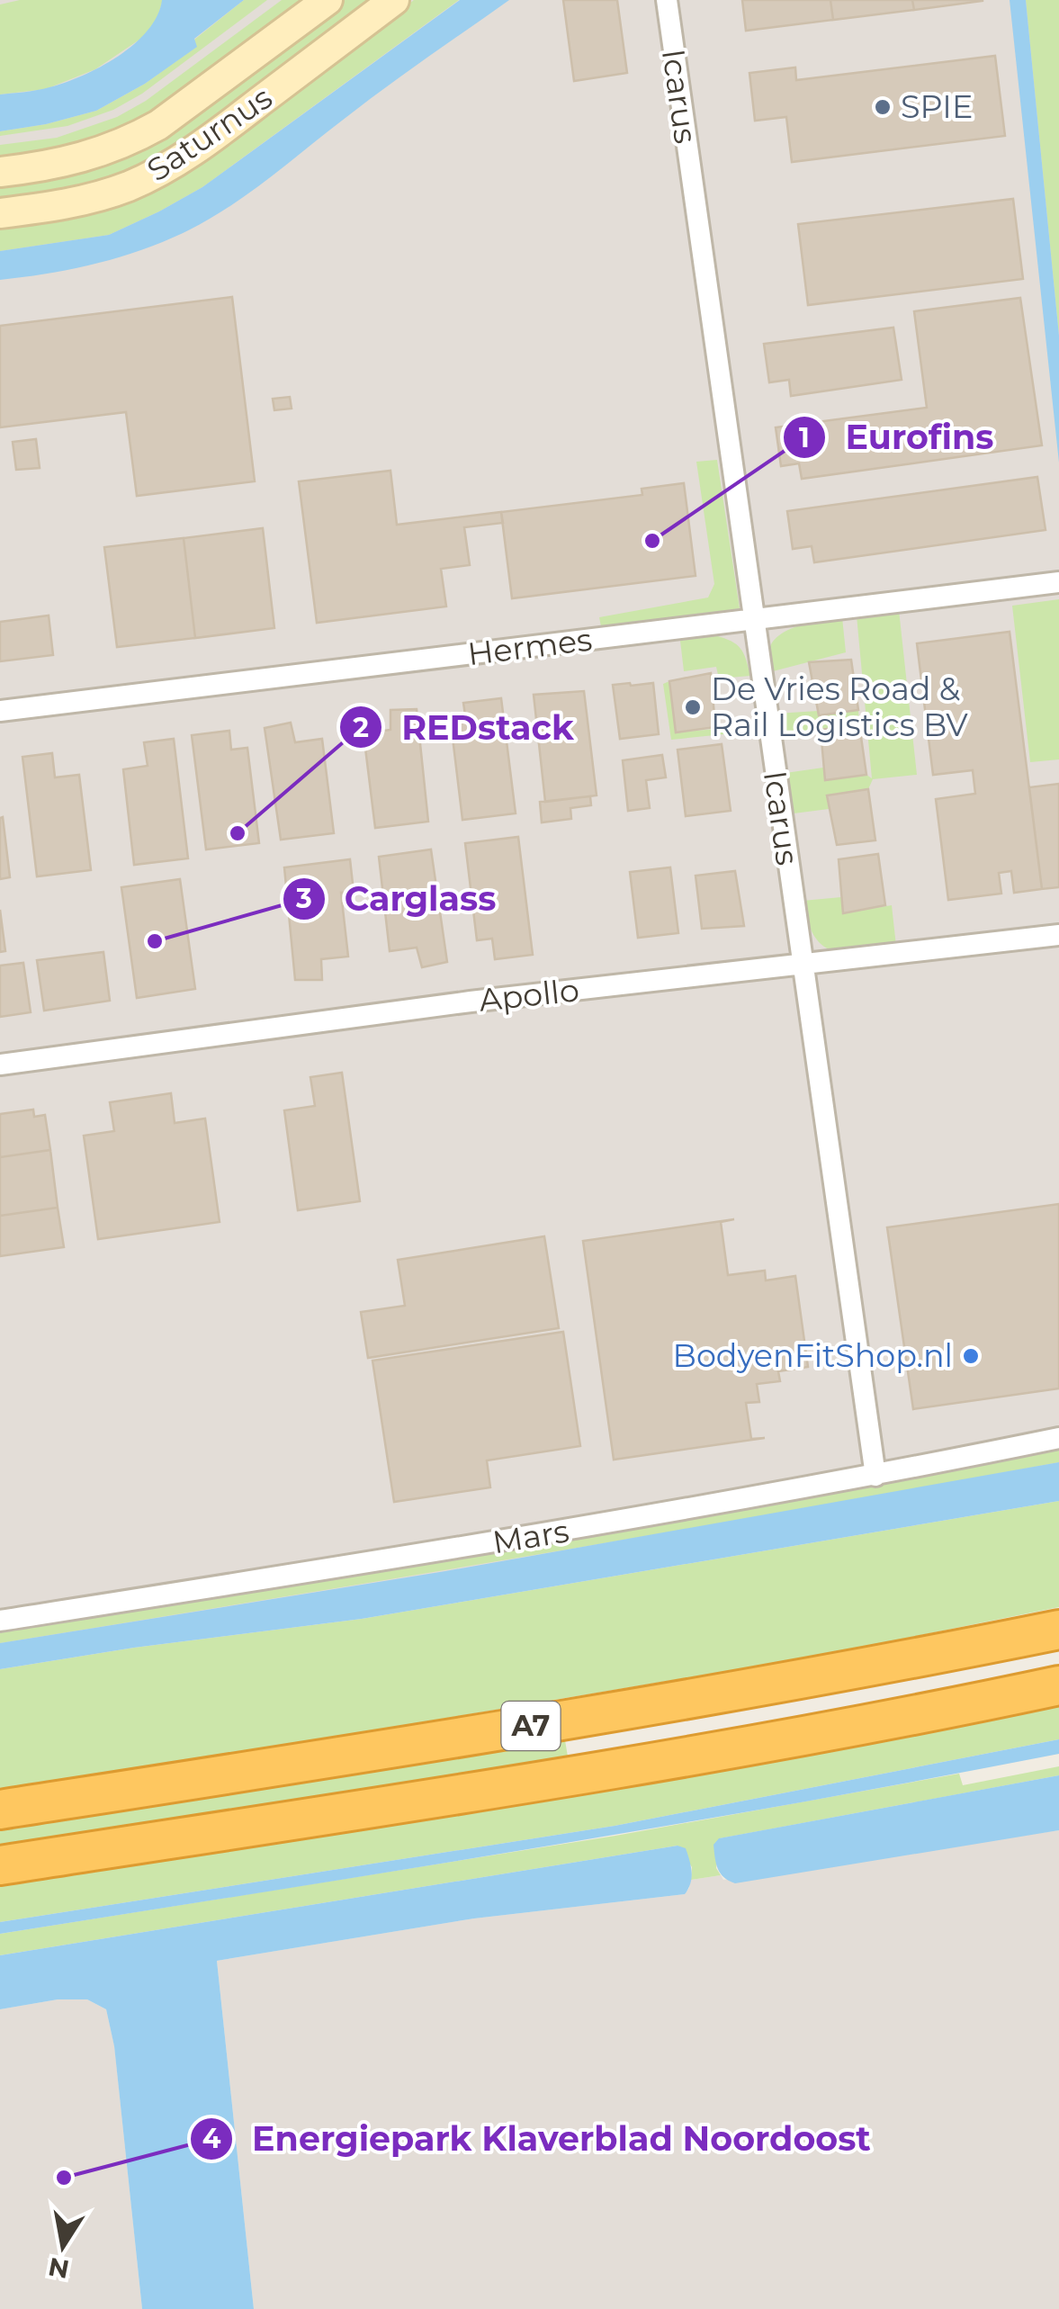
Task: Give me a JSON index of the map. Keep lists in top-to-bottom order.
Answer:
{
  "streets": {
    "highway": ["A7"],
    "main road": ["Saturnus"],
    "street": [
      "Icarus",
      "Hermes",
      "Apollo",
      "Mars"
    ]
  },
  "crossings": [
    ["Icarus", "Hermes"],
    ["Icarus", "Apollo"],
    ["Icarus", "Mars"]
  ],
  "places": [
    "SPIE",
    "Eurofins",
    "De Vries Road & Rail Logistics BV",
    "REDstack",
    "Carglass",
    "BodyenFitShop.nl",
    "Energiepark Klaverblad Noordoost"
  ],
  "north": "bottom"
}
